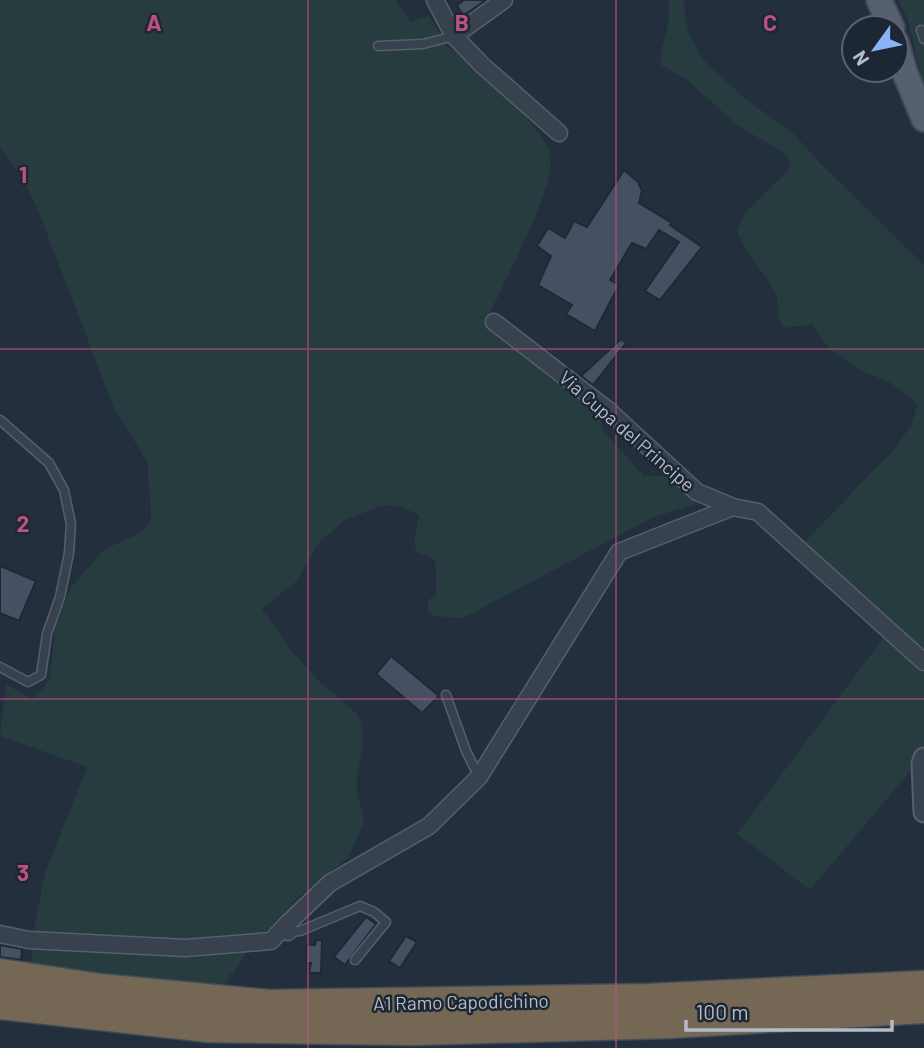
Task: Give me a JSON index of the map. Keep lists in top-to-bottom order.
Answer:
{
  "streets": {
    "highway": ["A1 Ramo Capodichino"],
    "street": ["Via Cupa del Principe"]
  },
  "scale_bar": "100 m",
  "north": "bottom left",
  "grid": {
    "columns": ["A", "B", "C"],
    "rows": ["1", "2", "3"]
  }
}
